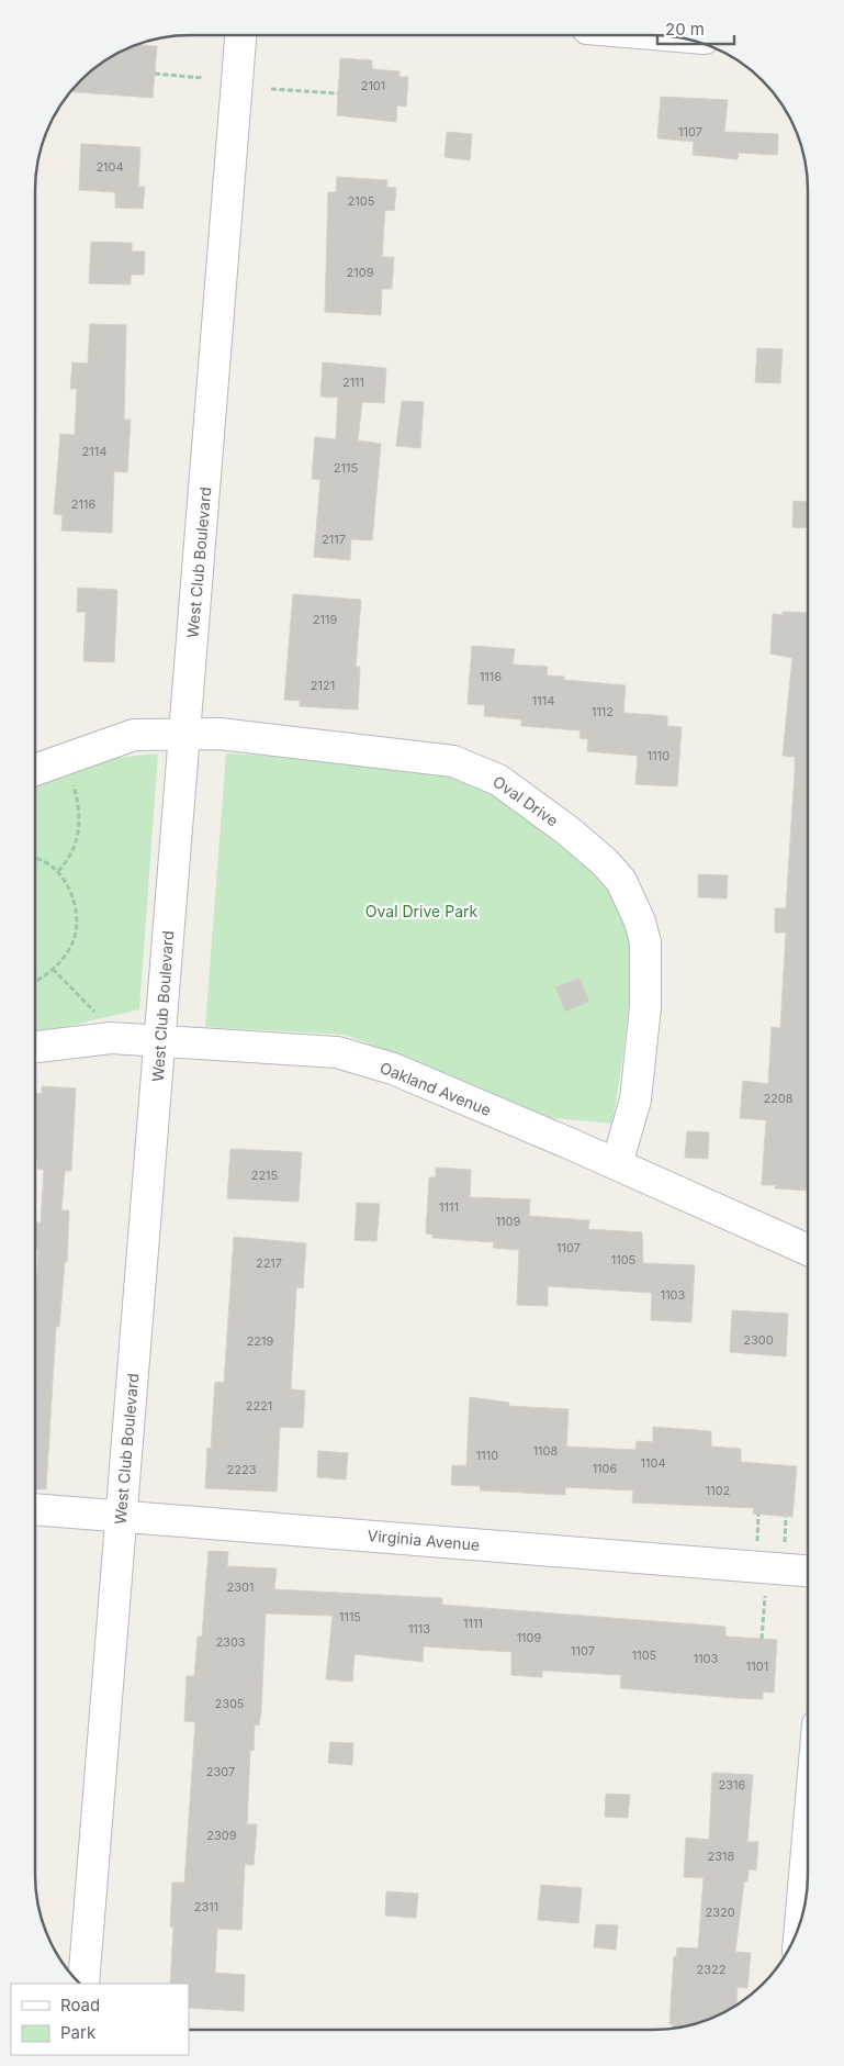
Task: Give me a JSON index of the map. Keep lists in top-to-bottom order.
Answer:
{
  "streets": {
    "street": [
      "West Club Boulevard",
      "Oval Drive",
      "Oakland Avenue",
      "Virginia Avenue"
    ]
  },
  "crossings": [
    ["West Club Boulevard", "Oval Drive"],
    ["West Club Boulevard", "Oakland Avenue"],
    ["West Club Boulevard", "Virginia Avenue"],
    ["Oval Drive", "Oakland Avenue"]
  ],
  "parks": ["Oval Drive Park"],
  "house_numbers": [
    "2101",
    "1107",
    "2104",
    "2105",
    "2109",
    "2111",
    "2114",
    "2115",
    "2116",
    "2117",
    "2119",
    "1116",
    "2121",
    "1114",
    "1112",
    "1110",
    "2208",
    "2215",
    "1111",
    "1109",
    "1107",
    "1105",
    "2217",
    "1103",
    "2300",
    "2219",
    "2221",
    "1108",
    "1110",
    "1104",
    "1106",
    "2223",
    "1102",
    "2301",
    "1115",
    "1111",
    "1113",
    "1109",
    "2303",
    "1107",
    "1105",
    "1103",
    "1101",
    "2305",
    "2307",
    "2316",
    "2309",
    "2318",
    "2311",
    "2320",
    "2322"
  ],
  "legend": ["Road", "Park"],
  "scale_bar": "20 m"
}
